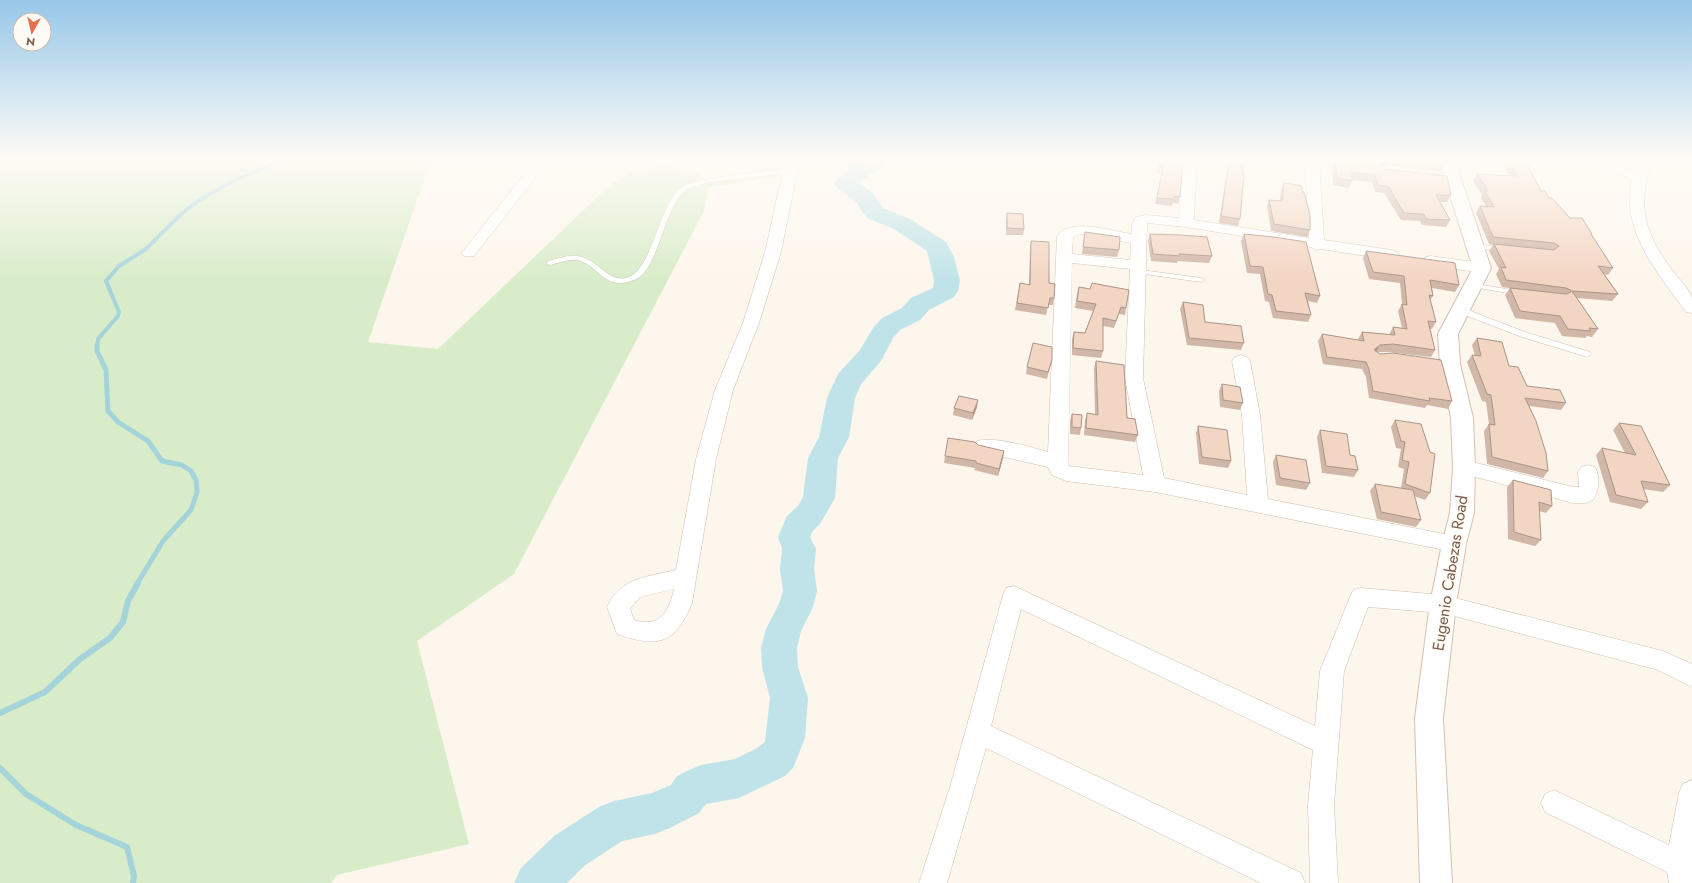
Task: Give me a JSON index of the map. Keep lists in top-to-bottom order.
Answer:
{
  "streets": {
    "street": ["Eugenio Cabezas Road"]
  },
  "north": "bottom"
}
